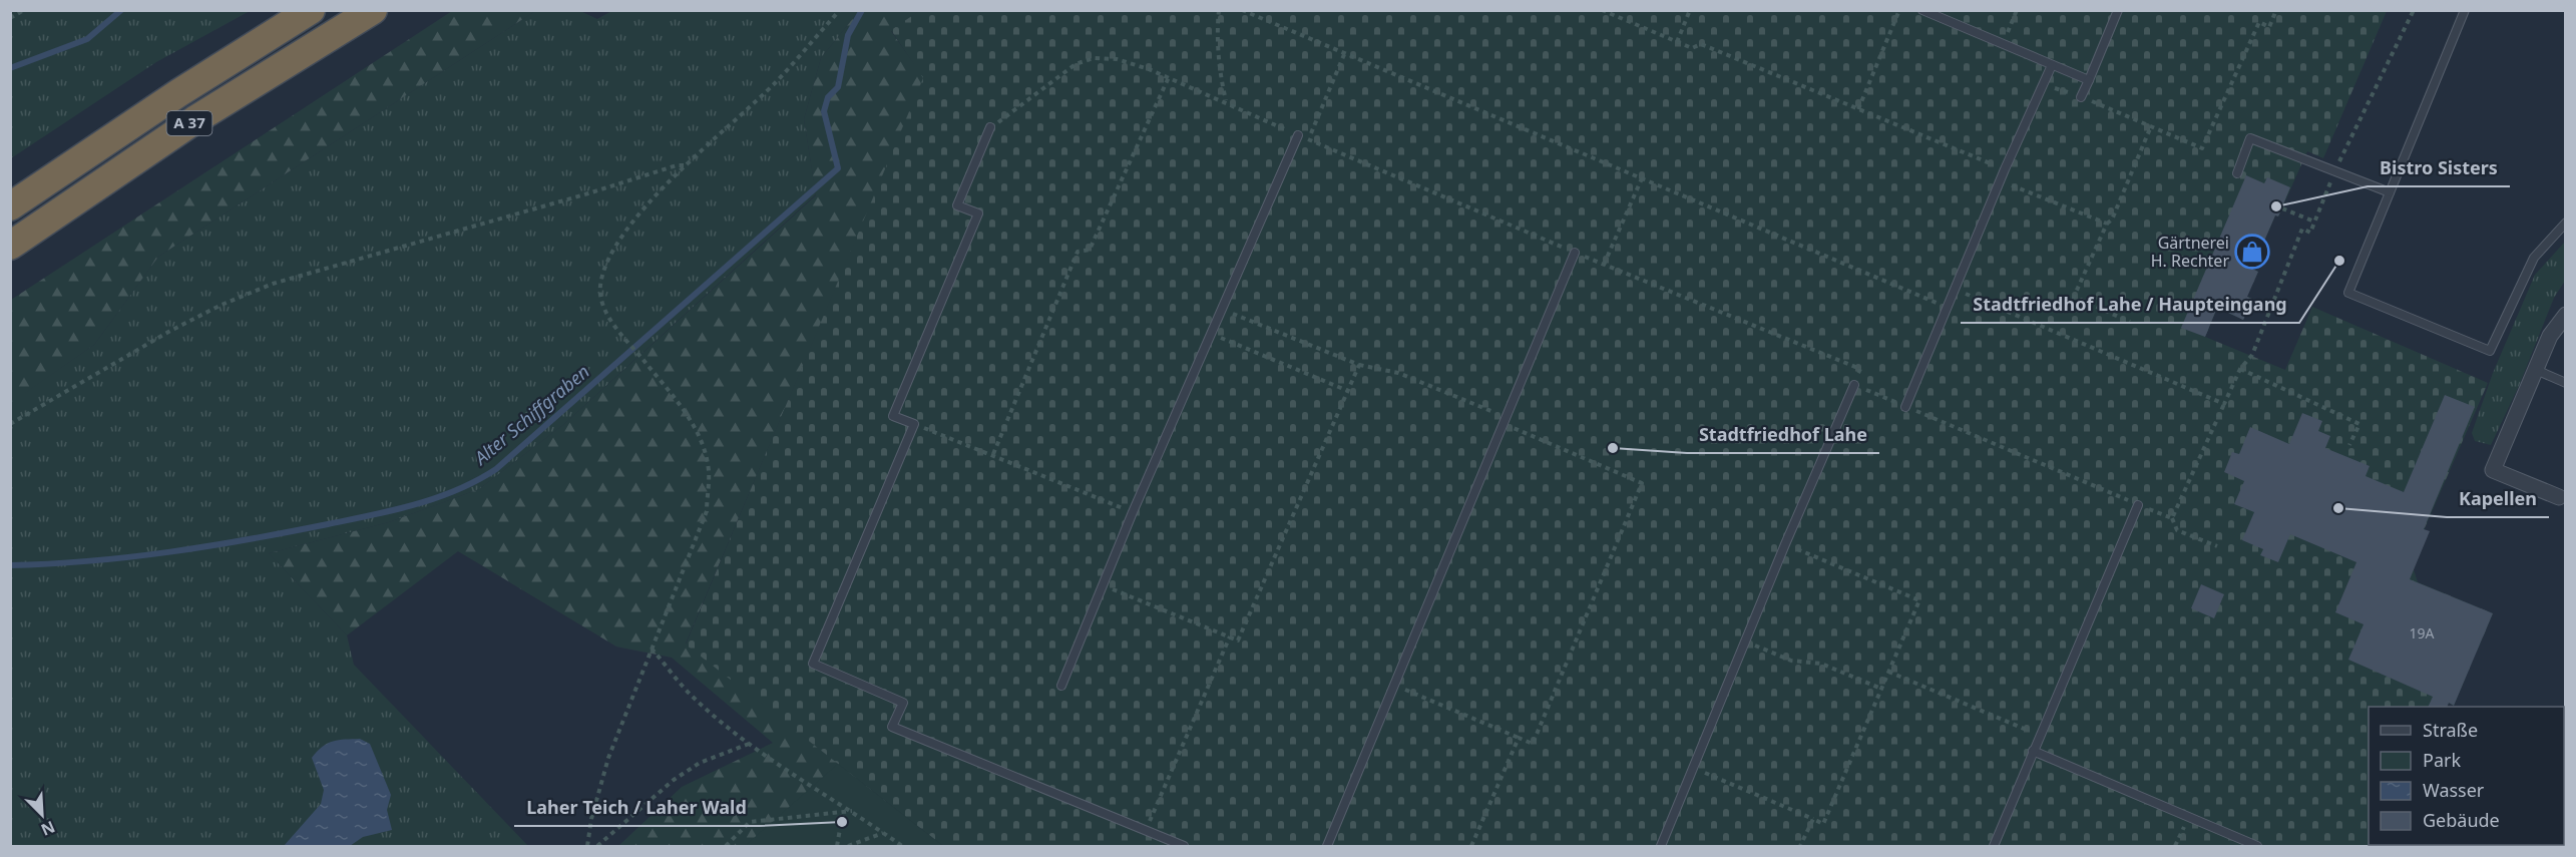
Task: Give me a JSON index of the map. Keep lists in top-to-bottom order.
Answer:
{
  "streets": {
    "highway": ["A 37"]
  },
  "water": ["Alter Schiffgraben"],
  "places": {
    "other": [
      "Bistro Sisters",
      "Stadtfriedhof Lahe / Haupteingang",
      "Stadtfriedhof Lahe",
      "Kapellen",
      "Laher Teich / Laher Wald"
    ],
    "shop": ["Gärtnerei H. Rechter"]
  },
  "house_numbers": ["19A"],
  "legend": [
    "Straße",
    "Park",
    "Wasser",
    "Gebäude"
  ],
  "north": "bottom right"
}
